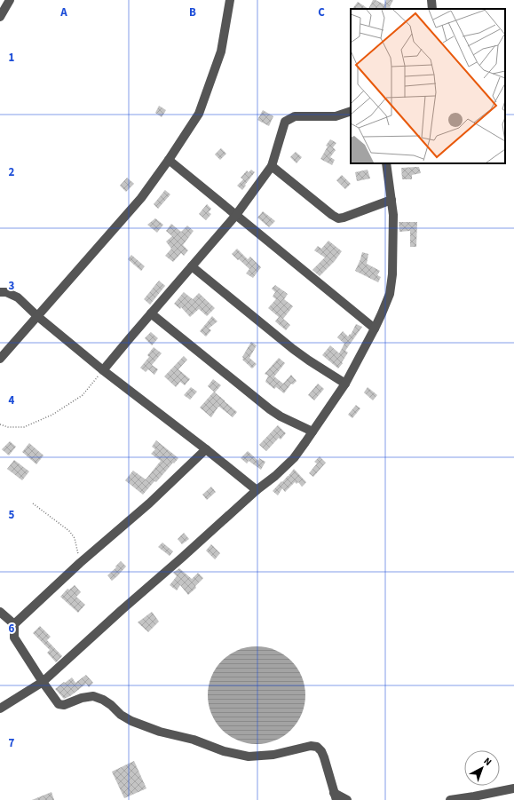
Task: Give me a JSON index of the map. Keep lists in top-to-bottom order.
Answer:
{
  "north": "top right",
  "grid": {
    "columns": ["A", "B", "C"],
    "rows": [
      "1",
      "2",
      "3",
      "4",
      "5",
      "6",
      "7"
    ]
  }
}
